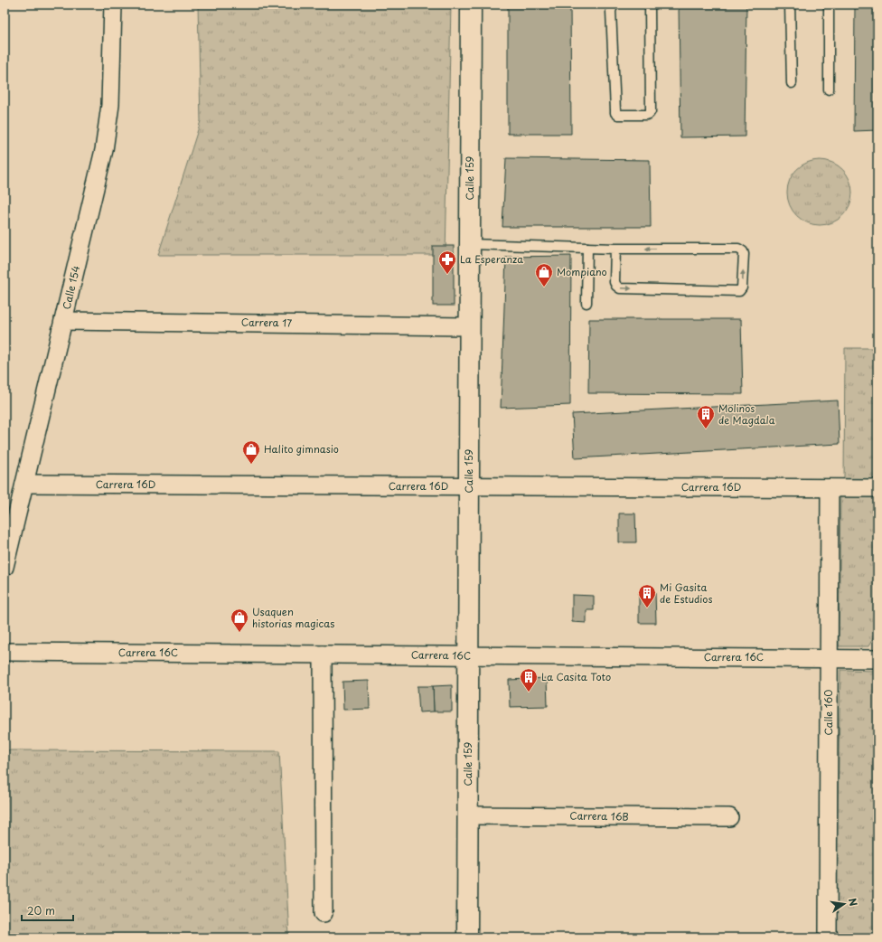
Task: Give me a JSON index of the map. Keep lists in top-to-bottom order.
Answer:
{
  "streets": {
    "street": [
      "Calle 159",
      "Calle 154",
      "Carrera 17",
      "Carrera 16D",
      "Carrera 16C",
      "Calle 160",
      "Carrera 16B"
    ]
  },
  "crossings": [
    ["Calle 159", "Carrera 17"],
    ["Calle 159", "Carrera 16D"],
    ["Calle 159", "Carrera 16C"],
    ["Calle 159", "Carrera 16B"],
    ["Calle 154", "Carrera 17"],
    ["Calle 154", "Carrera 16D"],
    ["Carrera 16D", "Calle 160"],
    ["Carrera 16C", "Calle 160"]
  ],
  "places": {
    "pharmacy": ["La Esperanza"],
    "shop": ["Mompiano", "Halito gimnasio", "Usaquen historias magicas"],
    "building": ["Molinos de Magdala", "Mi Gasita de Estudios", "La Casita Toto"]
  },
  "scale_bar": "20 m",
  "north": "right"
}
